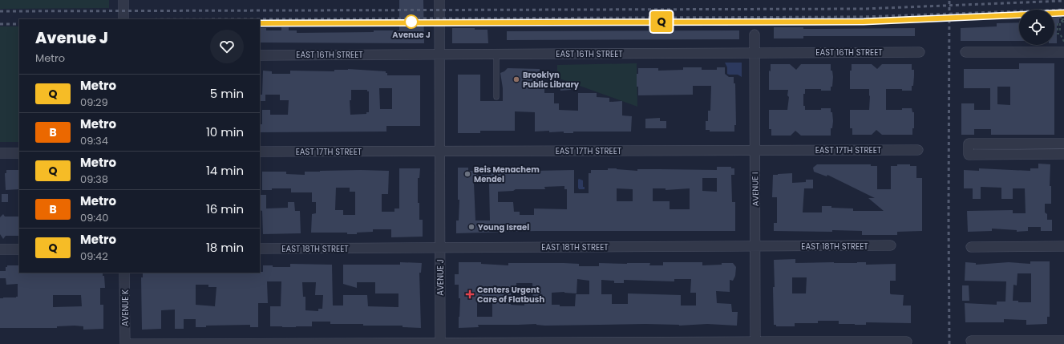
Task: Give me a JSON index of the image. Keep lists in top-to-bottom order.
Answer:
{
  "streets": {
    "street": [
      "EAST 16TH STREET",
      "EAST 17TH STREET",
      "AVENUE I",
      "EAST 18TH STREET",
      "AVENUE J",
      "AVENUE K"
    ]
  },
  "crossings": [
    ["EAST 16TH STREET", "AVENUE I"],
    ["EAST 16TH STREET", "AVENUE J"],
    ["EAST 17TH STREET", "AVENUE I"],
    ["EAST 17TH STREET", "AVENUE J"],
    ["AVENUE I", "EAST 18TH STREET"],
    ["EAST 18TH STREET", "AVENUE J"]
  ],
  "places": {
    "other": [
      "Avenue J",
      "Brooklyn Public Library",
      "Beis Menachem Mendel",
      "Young Israel"
    ],
    "health": ["Centers Urgent Care of Flatbush"]
  },
  "lines": ["metro line Q"],
  "page": {
    "on_map": "Q",
    "heading": ["Avenue J", "Metro"],
    "list": [
      {
        "mark": "Q",
        "name": "Metro",
        "note": "09:29",
        "value": "5 min"
      },
      {
        "mark": "B",
        "name": "Metro",
        "note": "09:34",
        "value": "10 min"
      },
      {
        "mark": "Q",
        "name": "Metro",
        "note": "09:38",
        "value": "14 min"
      },
      {
        "mark": "B",
        "name": "Metro",
        "note": "09:40",
        "value": "16 min"
      },
      {
        "mark": "Q",
        "name": "Metro",
        "note": "09:42",
        "value": "18 min"
      }
    ]
  }
}
